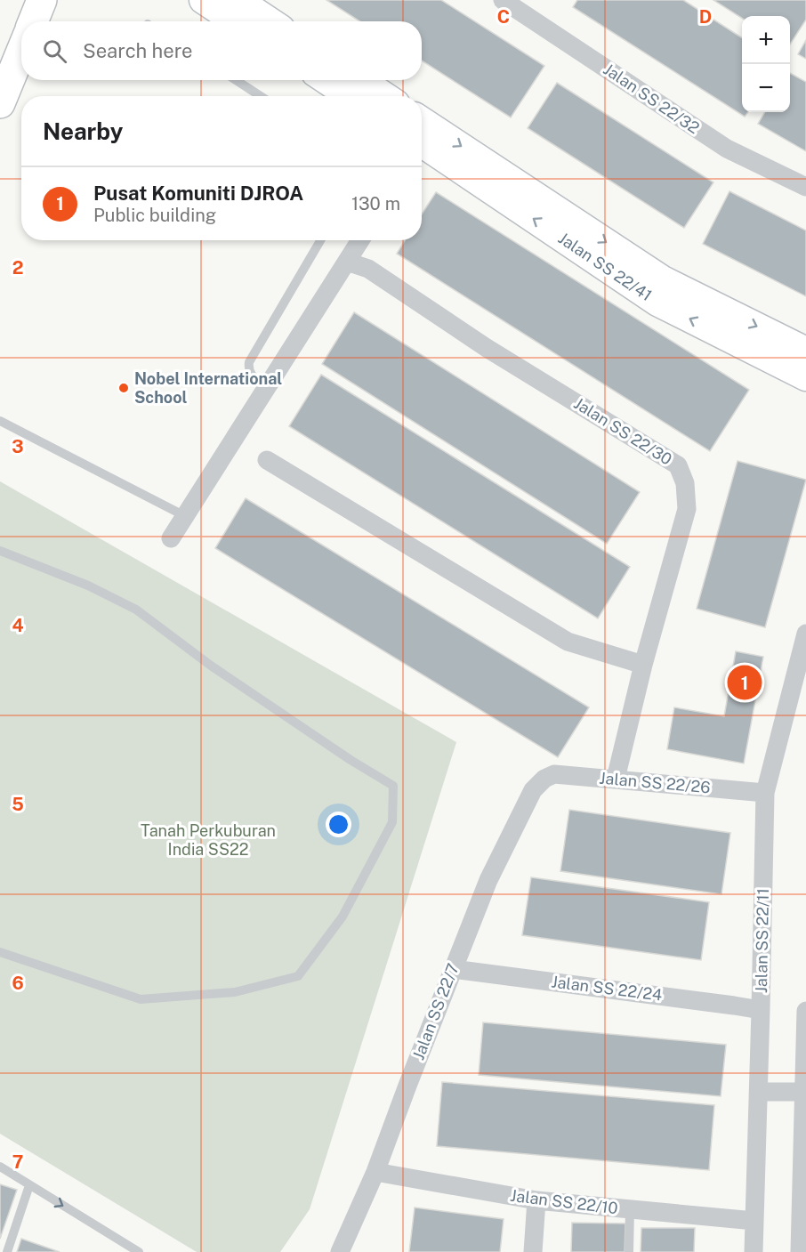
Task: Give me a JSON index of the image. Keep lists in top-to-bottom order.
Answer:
{
  "streets": {
    "street": [
      "Jalan SS 22/32",
      "Jalan SS 22/41",
      "Jalan SS 22/30",
      "Jalan SS 22/26",
      "Jalan SS 22/11",
      "Jalan SS 22/24",
      "Jalan SS 22/7",
      "Jalan SS 22/10"
    ]
  },
  "crossings": [
    ["Jalan SS 22/30", "Jalan SS 22/26"],
    ["Jalan SS 22/26", "Jalan SS 22/11"],
    ["Jalan SS 22/26", "Jalan SS 22/7"],
    ["Jalan SS 22/11", "Jalan SS 22/24"],
    ["Jalan SS 22/11", "Jalan SS 22/10"],
    ["Jalan SS 22/24", "Jalan SS 22/7"],
    ["Jalan SS 22/7", "Jalan SS 22/10"]
  ],
  "parks": ["Tanah Perkuburan India SS22"],
  "places": ["Nobel International School"],
  "page": {
    "map_buttons": ["+", "−"],
    "search": "Search here",
    "heading": "Nearby",
    "list": [
      {
        "mark": "1",
        "name": "Pusat Komuniti DJROA",
        "note": "Public building",
        "value": "130 m"
      }
    ],
    "pins": "1"
  },
  "grid": {
    "columns": ["C", "D"],
    "rows": [
      "2",
      "3",
      "4",
      "5",
      "6",
      "7"
    ]
  }
}
